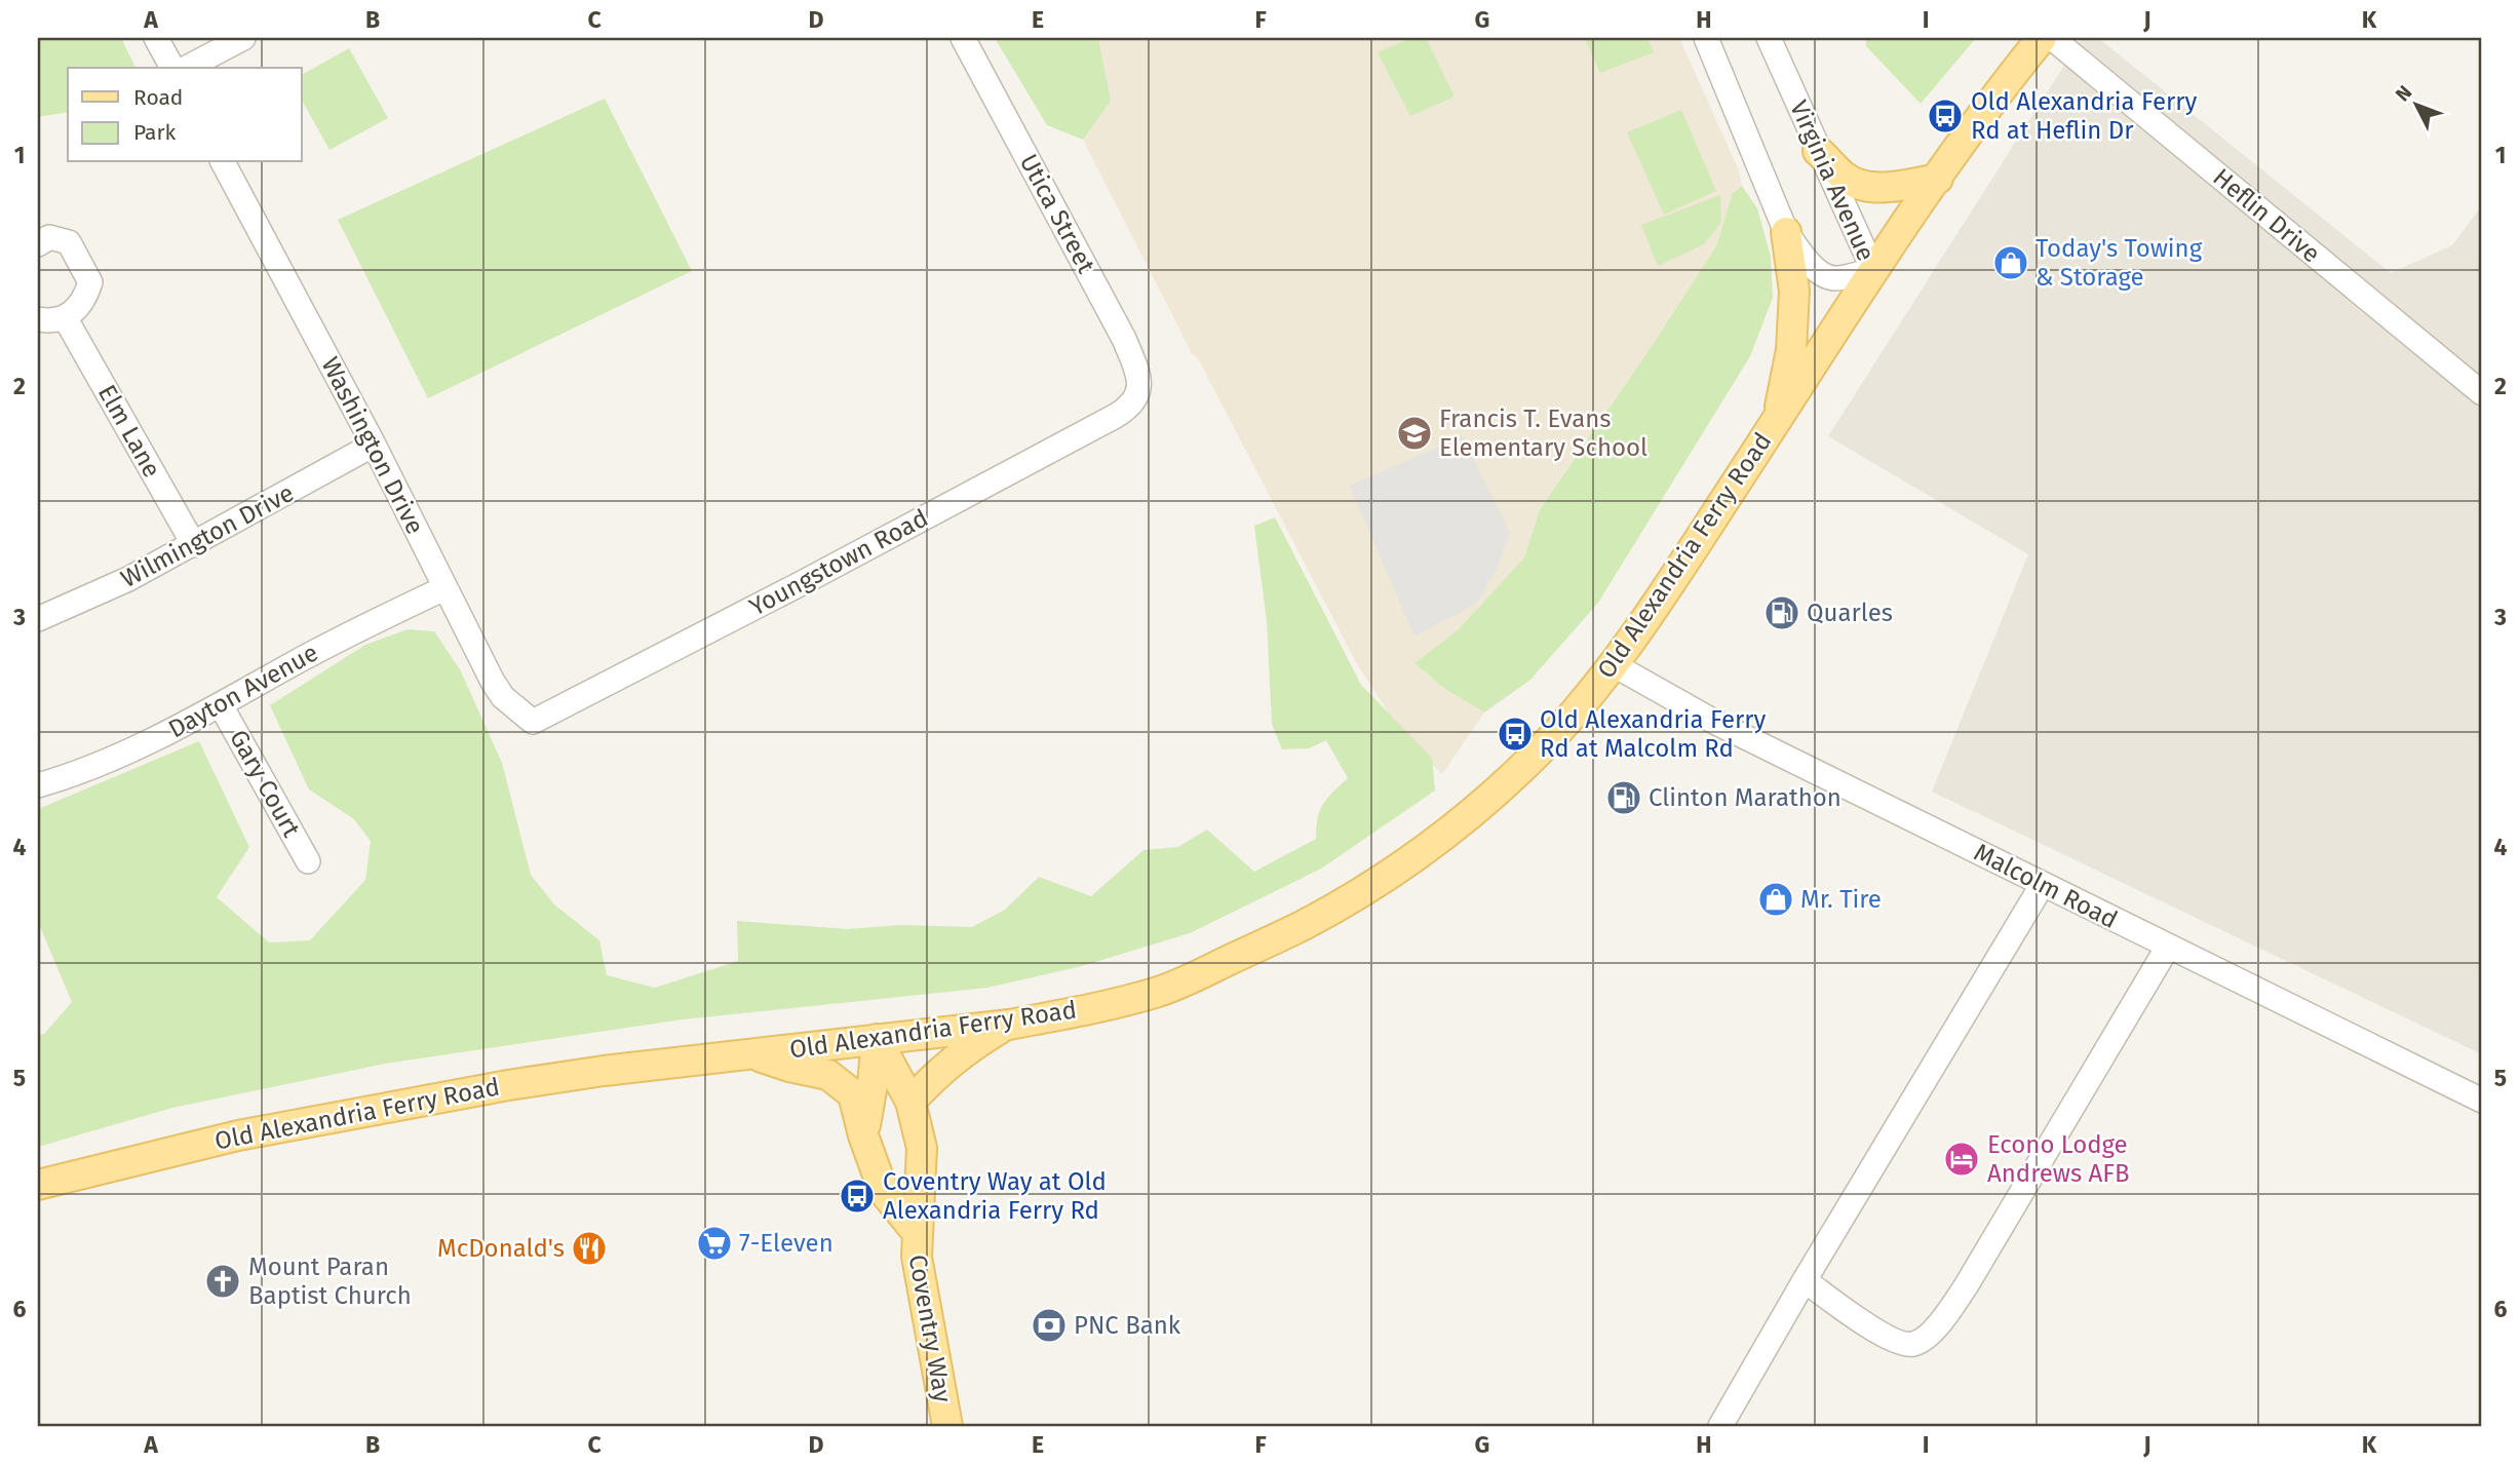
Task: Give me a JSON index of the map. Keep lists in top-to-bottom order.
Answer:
{
  "streets": {
    "main road": ["Old Alexandria Ferry Road", "Coventry Way"],
    "street": [
      "Virginia Avenue",
      "Utica Street",
      "Heflin Drive",
      "Elm Lane",
      "Washington Drive",
      "Wilmington Drive",
      "Youngstown Road",
      "Dayton Avenue",
      "Gary Court",
      "Malcolm Road"
    ]
  },
  "crossings": [
    ["Virginia Avenue", "Old Alexandria Ferry Road"],
    ["Utica Street", "Youngstown Road"],
    ["Elm Lane", "Wilmington Drive"],
    ["Washington Drive", "Wilmington Drive"],
    ["Washington Drive", "Youngstown Road"],
    ["Washington Drive", "Dayton Avenue"],
    ["Old Alexandria Ferry Road", "Malcolm Road"],
    ["Old Alexandria Ferry Road", "Coventry Way"],
    ["Dayton Avenue", "Gary Court"]
  ],
  "places": {
    "bus stop": ["Old Alexandria Ferry Rd at Heflin Dr", "Old Alexandria Ferry Rd at Malcolm Rd", "Coventry Way at Old Alexandria Ferry Rd"],
    "shop": ["Today's Towing & Storage", "Mr. Tire"],
    "school or university": ["Francis T. Evans Elementary School"],
    "fuel station": ["Quarles", "Clinton Marathon"],
    "hotel": ["Econo Lodge Andrews AFB"],
    "supermarket": ["7-Eleven"],
    "restaurant": ["McDonald's"],
    "church": ["Mount Paran Baptist Church"],
    "bank": ["PNC Bank"]
  },
  "legend": ["Road", "Park"],
  "north": "top left",
  "grid": {
    "columns": [
      "A",
      "B",
      "C",
      "D",
      "E",
      "F",
      "G",
      "H",
      "I",
      "J",
      "K"
    ],
    "rows": [
      "1",
      "2",
      "3",
      "4",
      "5",
      "6"
    ]
  }
}
